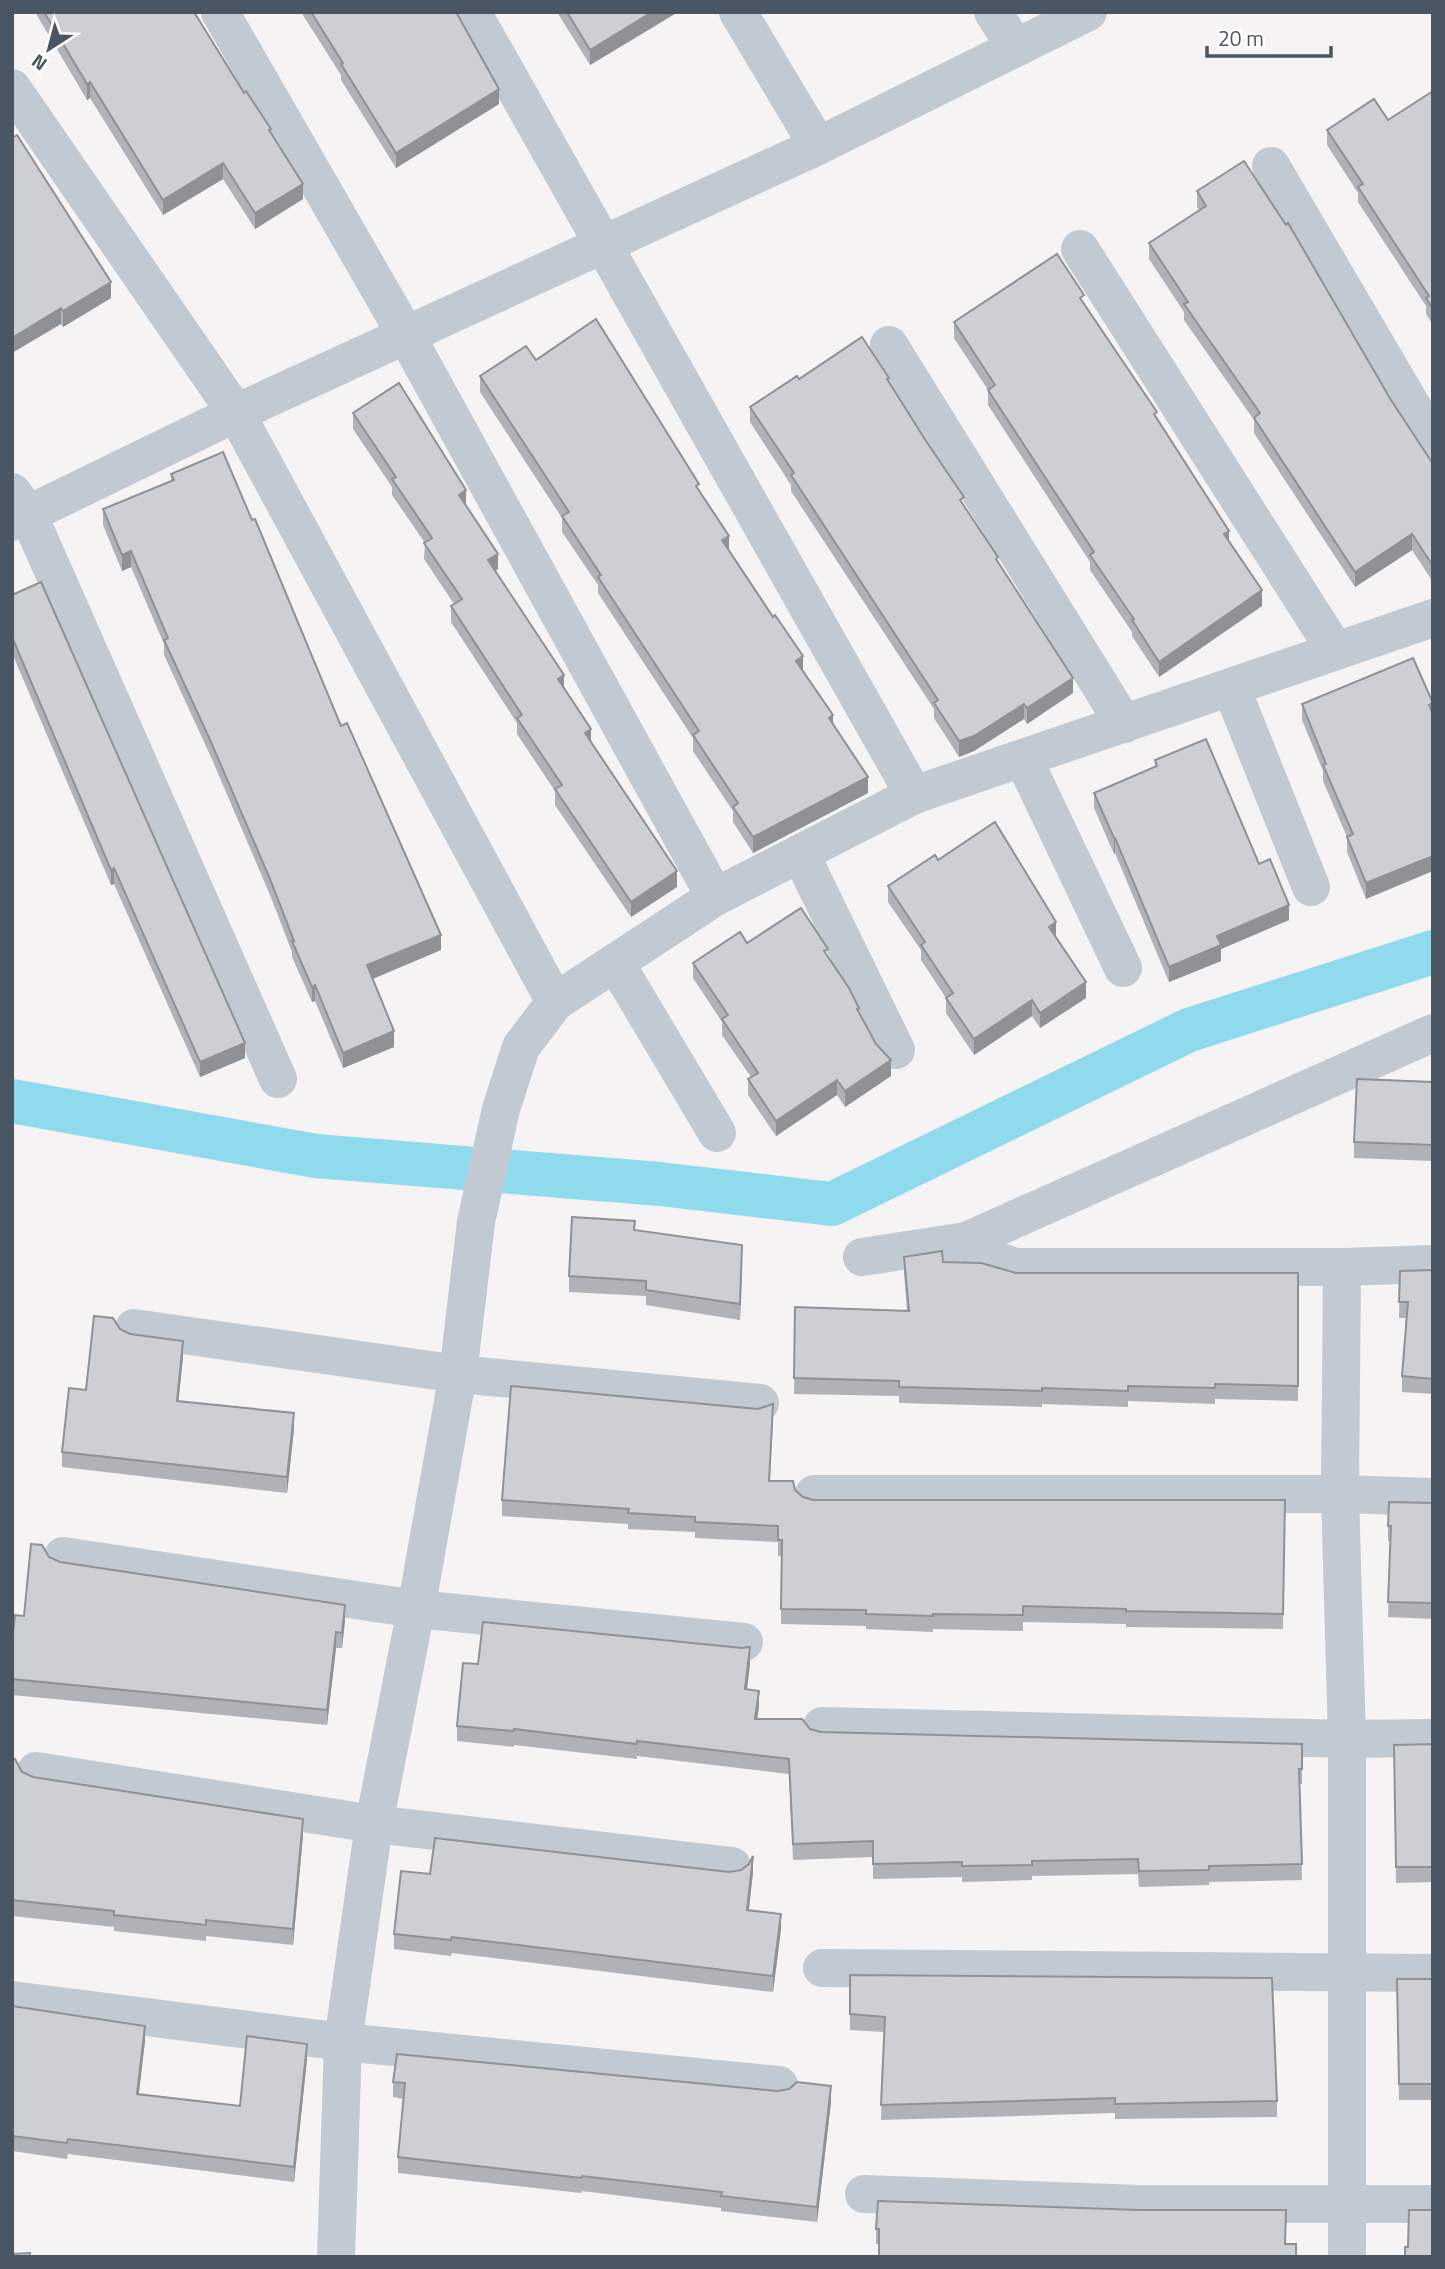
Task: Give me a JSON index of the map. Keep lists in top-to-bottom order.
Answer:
{
  "scale_bar": "20 m",
  "north": "bottom left"
}
